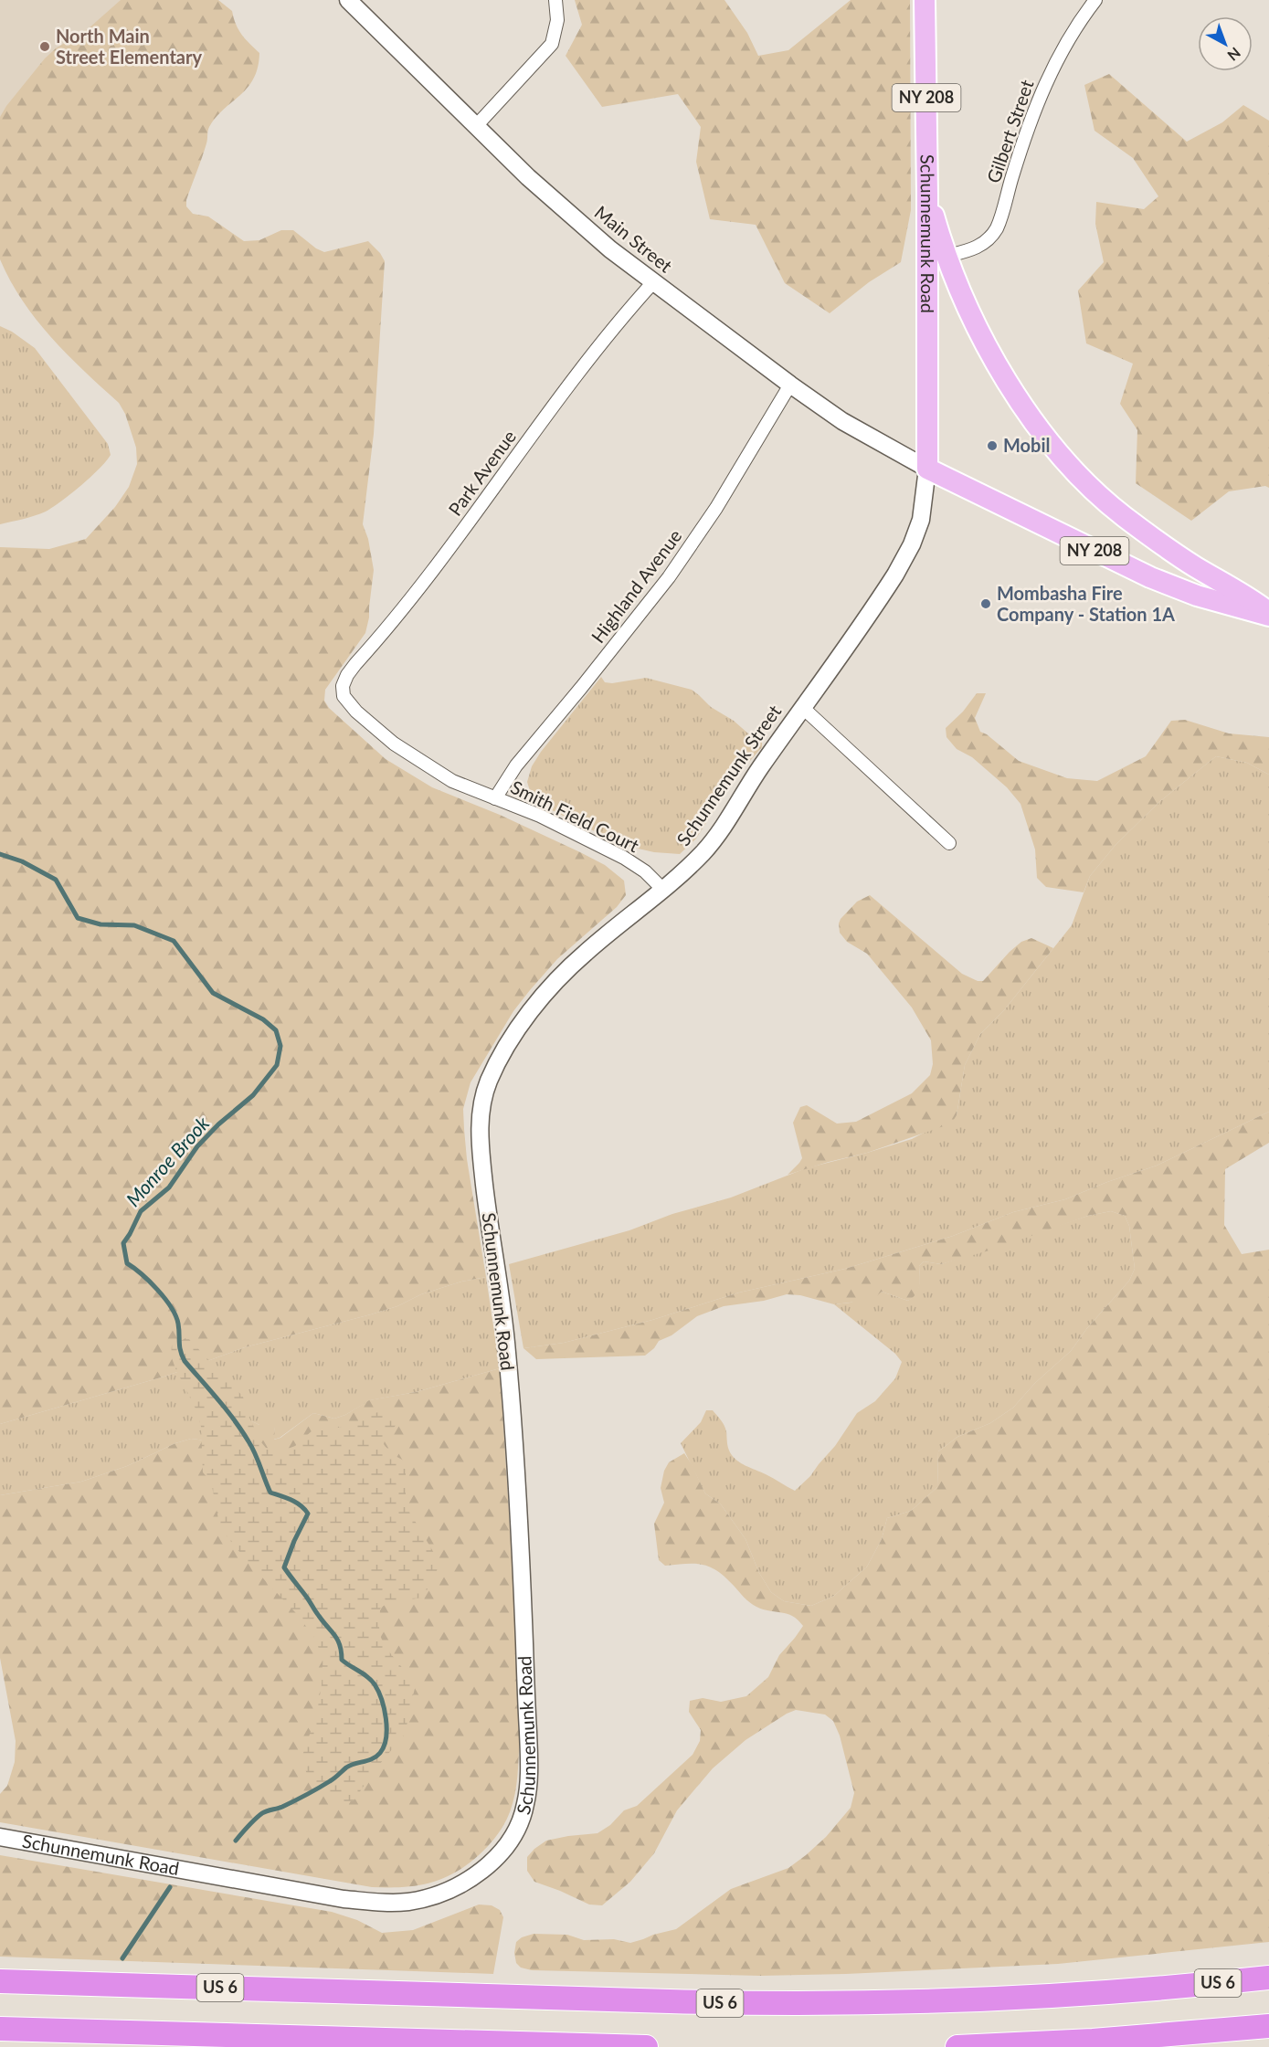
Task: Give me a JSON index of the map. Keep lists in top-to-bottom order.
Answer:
{
  "streets": {
    "highway": ["US 6"],
    "main road": ["NY 208", "Schunnemunk Road"],
    "street": [
      "Gilbert Street",
      "Main Street",
      "Park Avenue",
      "Highland Avenue",
      "Schunnemunk Street",
      "Smith Field Court"
    ]
  },
  "crossings": [
    ["NY 208", "Gilbert Street"],
    ["NY 208", "Schunnemunk Road"],
    ["NY 208", "Main Street"],
    ["NY 208", "Schunnemunk Street"],
    ["Schunnemunk Road", "Main Street"],
    ["Schunnemunk Road", "Schunnemunk Street"],
    ["Main Street", "Park Avenue"],
    ["Main Street", "Highland Avenue"],
    ["Main Street", "Schunnemunk Street"],
    ["Park Avenue", "Smith Field Court"],
    ["Highland Avenue", "Smith Field Court"],
    ["Schunnemunk Street", "Smith Field Court"]
  ],
  "water": ["Monroe Brook"],
  "places": ["North Main Street Elementary", "Mobil", "Mombasha Fire Company - Station 1A"],
  "north": "bottom right"
}
